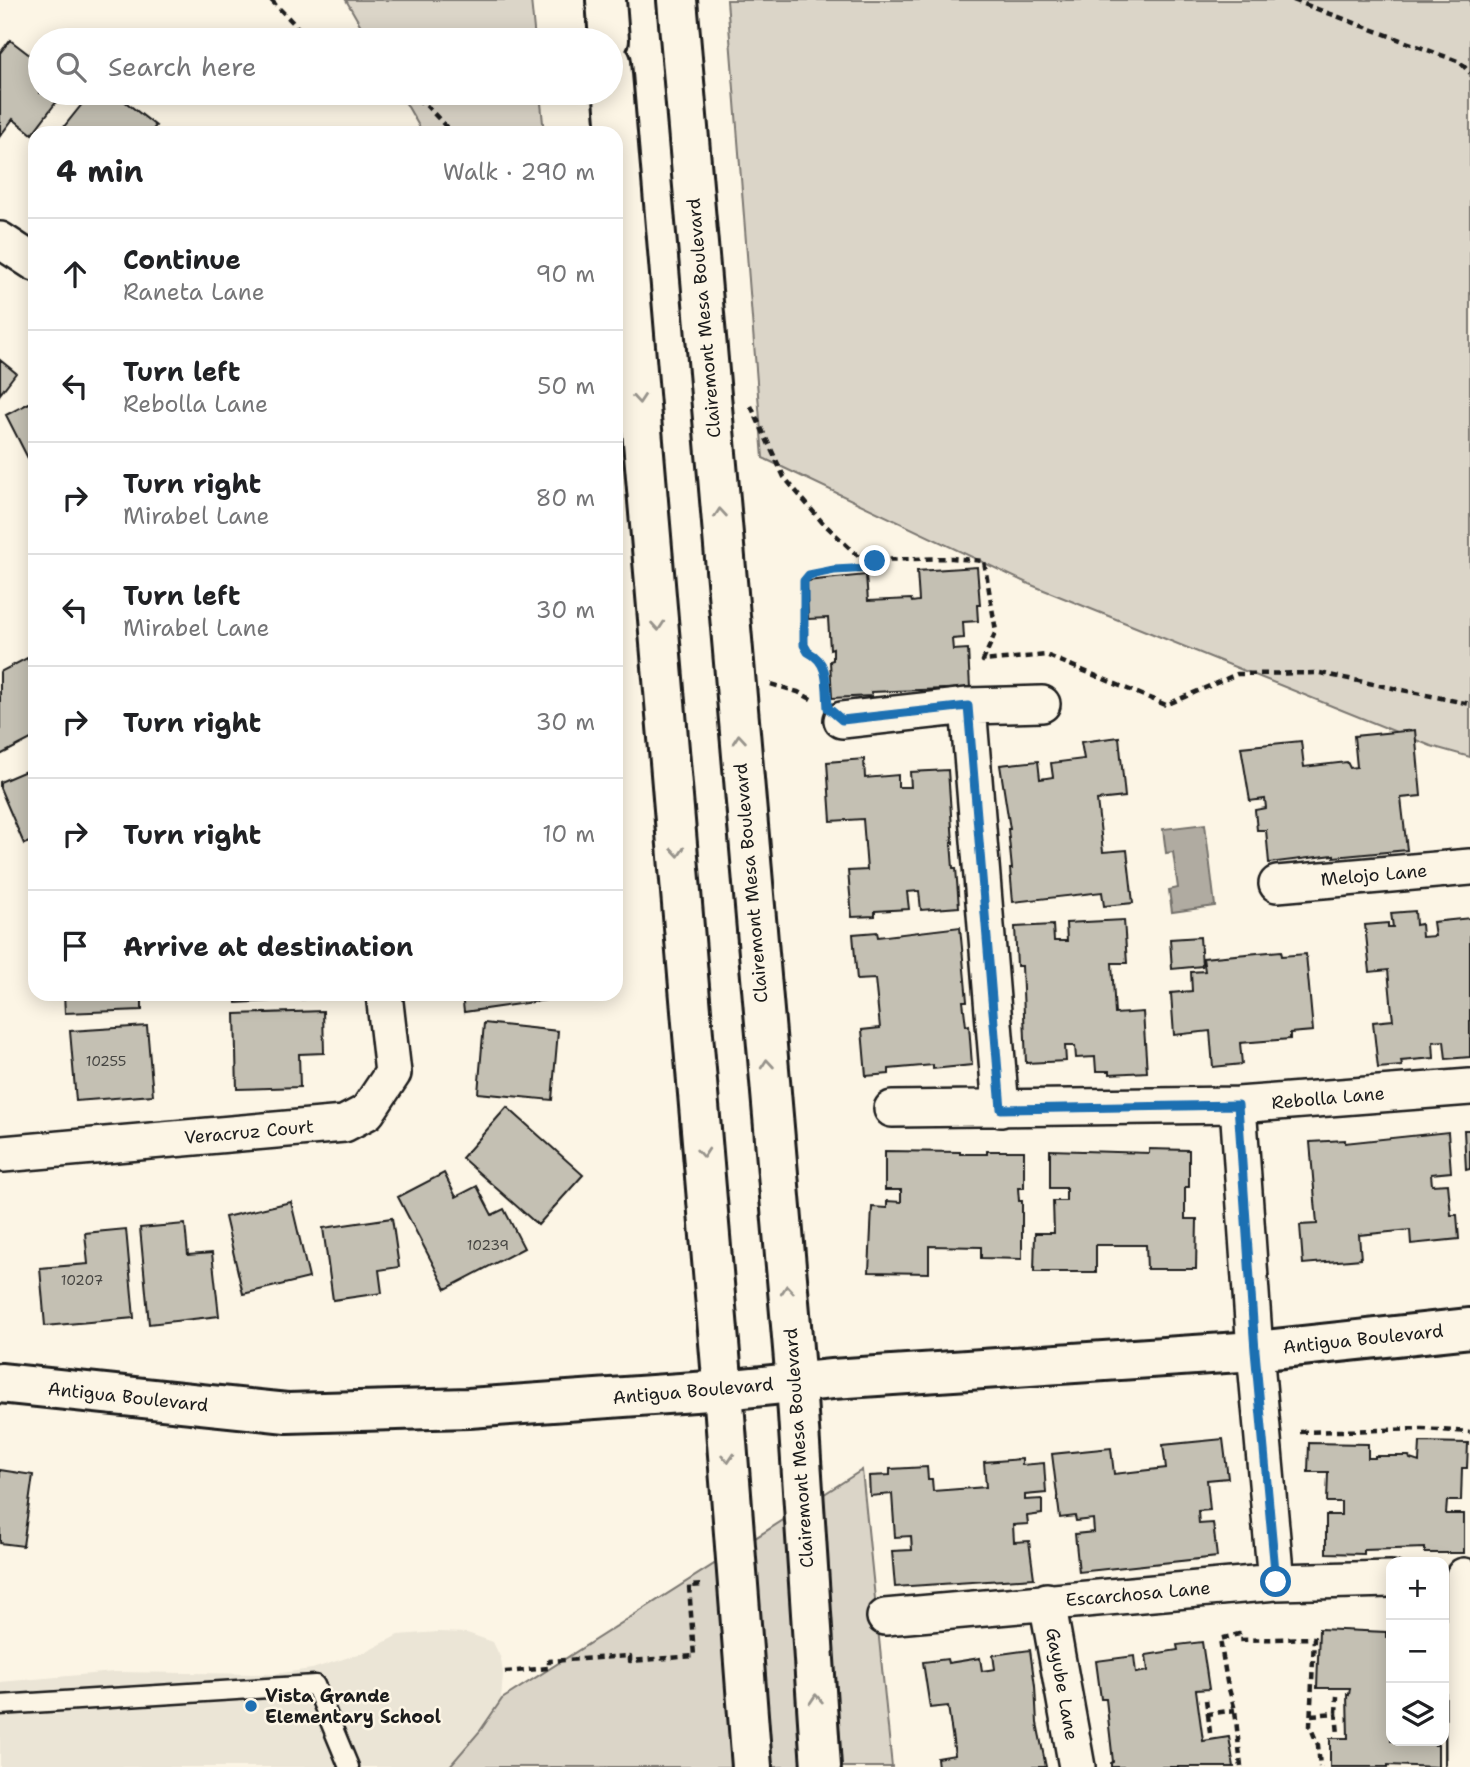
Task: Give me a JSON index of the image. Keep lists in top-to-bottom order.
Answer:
{
  "streets": {
    "main road": ["Clairemont Mesa Boulevard", "Antigua Boulevard"],
    "street": [
      "Melojo Lane",
      "Rebolla Lane",
      "Veracruz Court",
      "Escarchosa Lane",
      "Gayube Lane"
    ]
  },
  "crossings": [
    ["Clairemont Mesa Boulevard", "Antigua Boulevard"],
    ["Escarchosa Lane", "Gayube Lane"]
  ],
  "places": ["Vista Grande Elementary School"],
  "house_numbers": ["10255", "10239", "10207"],
  "page": {
    "search": "Search here",
    "heading": ["4 min", "Walk · 290 m"],
    "list": [
      ["Continue", "Raneta Lane", "90 m"],
      ["Turn left", "Rebolla Lane", "50 m"],
      ["Turn right", "Mirabel Lane", "80 m"],
      ["Turn left", "Mirabel Lane", "30 m"],
      ["Turn right", "30 m"],
      ["Turn right", "10 m"],
      "Arrive at destination"
    ],
    "map_buttons": ["+", "−"]
  }
}
